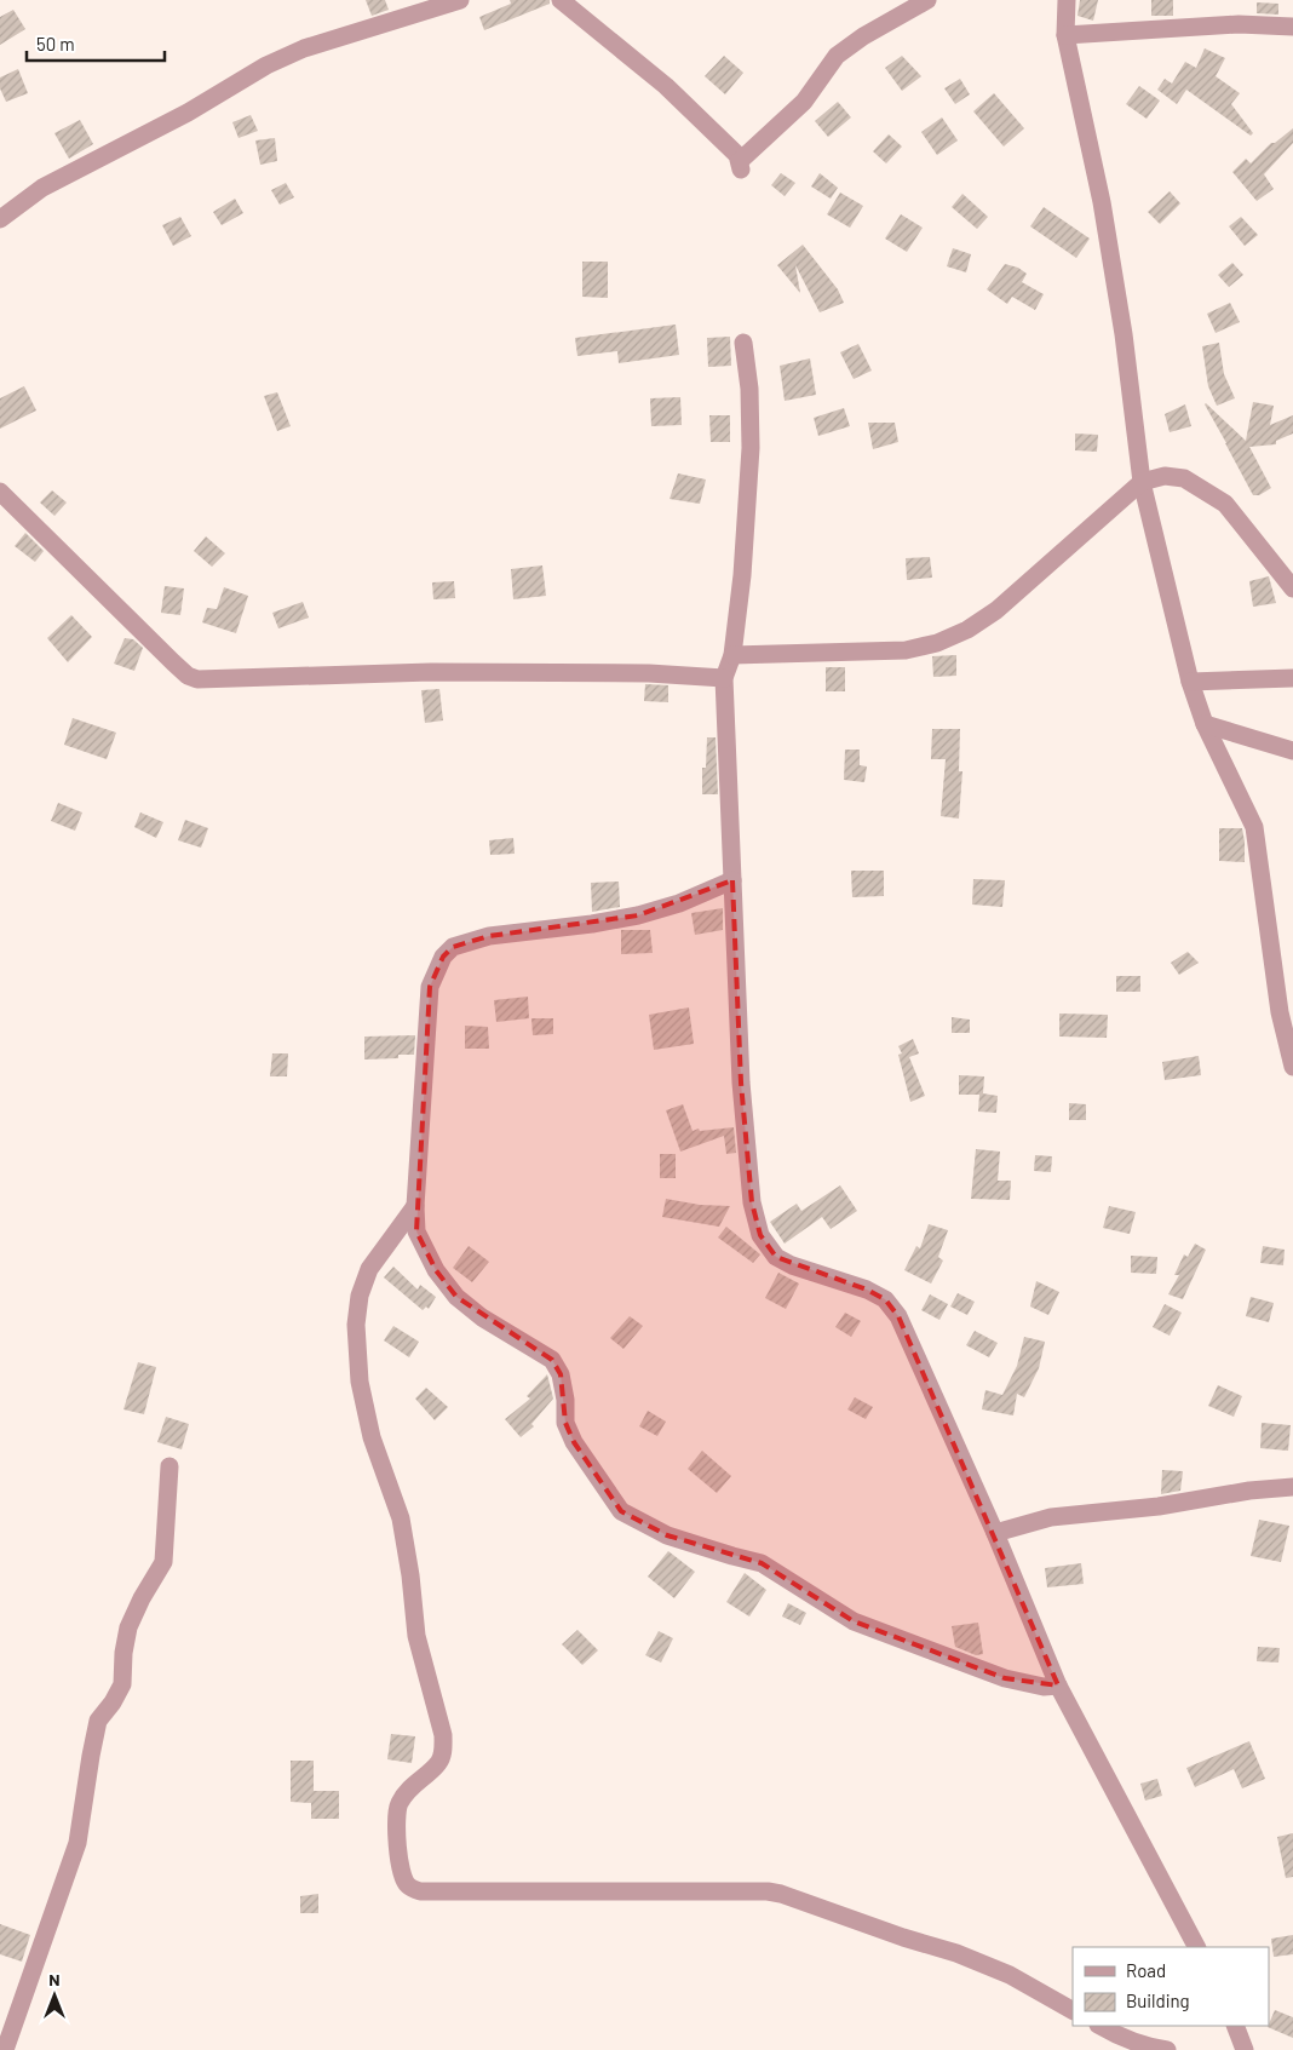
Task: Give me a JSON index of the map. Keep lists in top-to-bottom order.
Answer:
{
  "legend": ["Road", "Building"],
  "scale_bar": "50 m",
  "north": "top"
}
